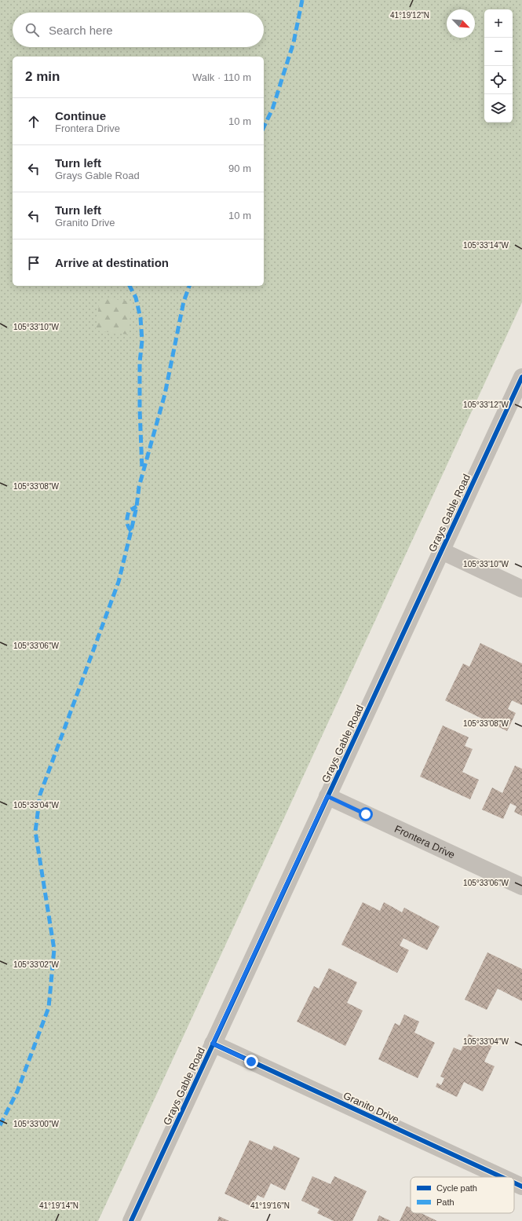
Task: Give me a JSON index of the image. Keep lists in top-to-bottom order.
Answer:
{
  "streets": {
    "street": ["Grays Gable Road", "Frontera Drive", "Granito Drive"]
  },
  "crossings": [
    ["Grays Gable Road", "Frontera Drive"],
    ["Grays Gable Road", "Granito Drive"]
  ],
  "legend": ["Cycle path", "Path"],
  "north": "bottom right",
  "page": {
    "map_buttons": ["+", "−"],
    "search": "Search here",
    "heading": ["2 min", "Walk · 110 m"],
    "list": [
      ["Continue", "Frontera Drive", "10 m"],
      ["Turn left", "Grays Gable Road", "90 m"],
      ["Turn left", "Granito Drive", "10 m"],
      "Arrive at destination"
    ]
  },
  "coordinates": [
    "41°19'12\"N",
    "105°33'14\"W",
    "105°33'10\"W",
    "105°33'12\"W",
    "105°33'08\"W",
    "105°33'06\"W",
    "105°33'04\"W",
    "105°33'02\"W",
    "105°33'00\"W",
    "41°19'14\"N",
    "41°19'16\"N"
  ]
}
